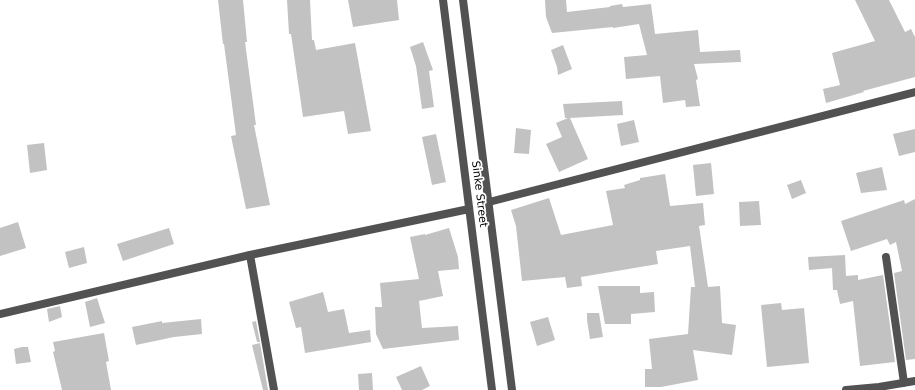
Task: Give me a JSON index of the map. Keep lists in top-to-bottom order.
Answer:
{
  "streets": {
    "street": ["Sinke Street"]
  }
}
